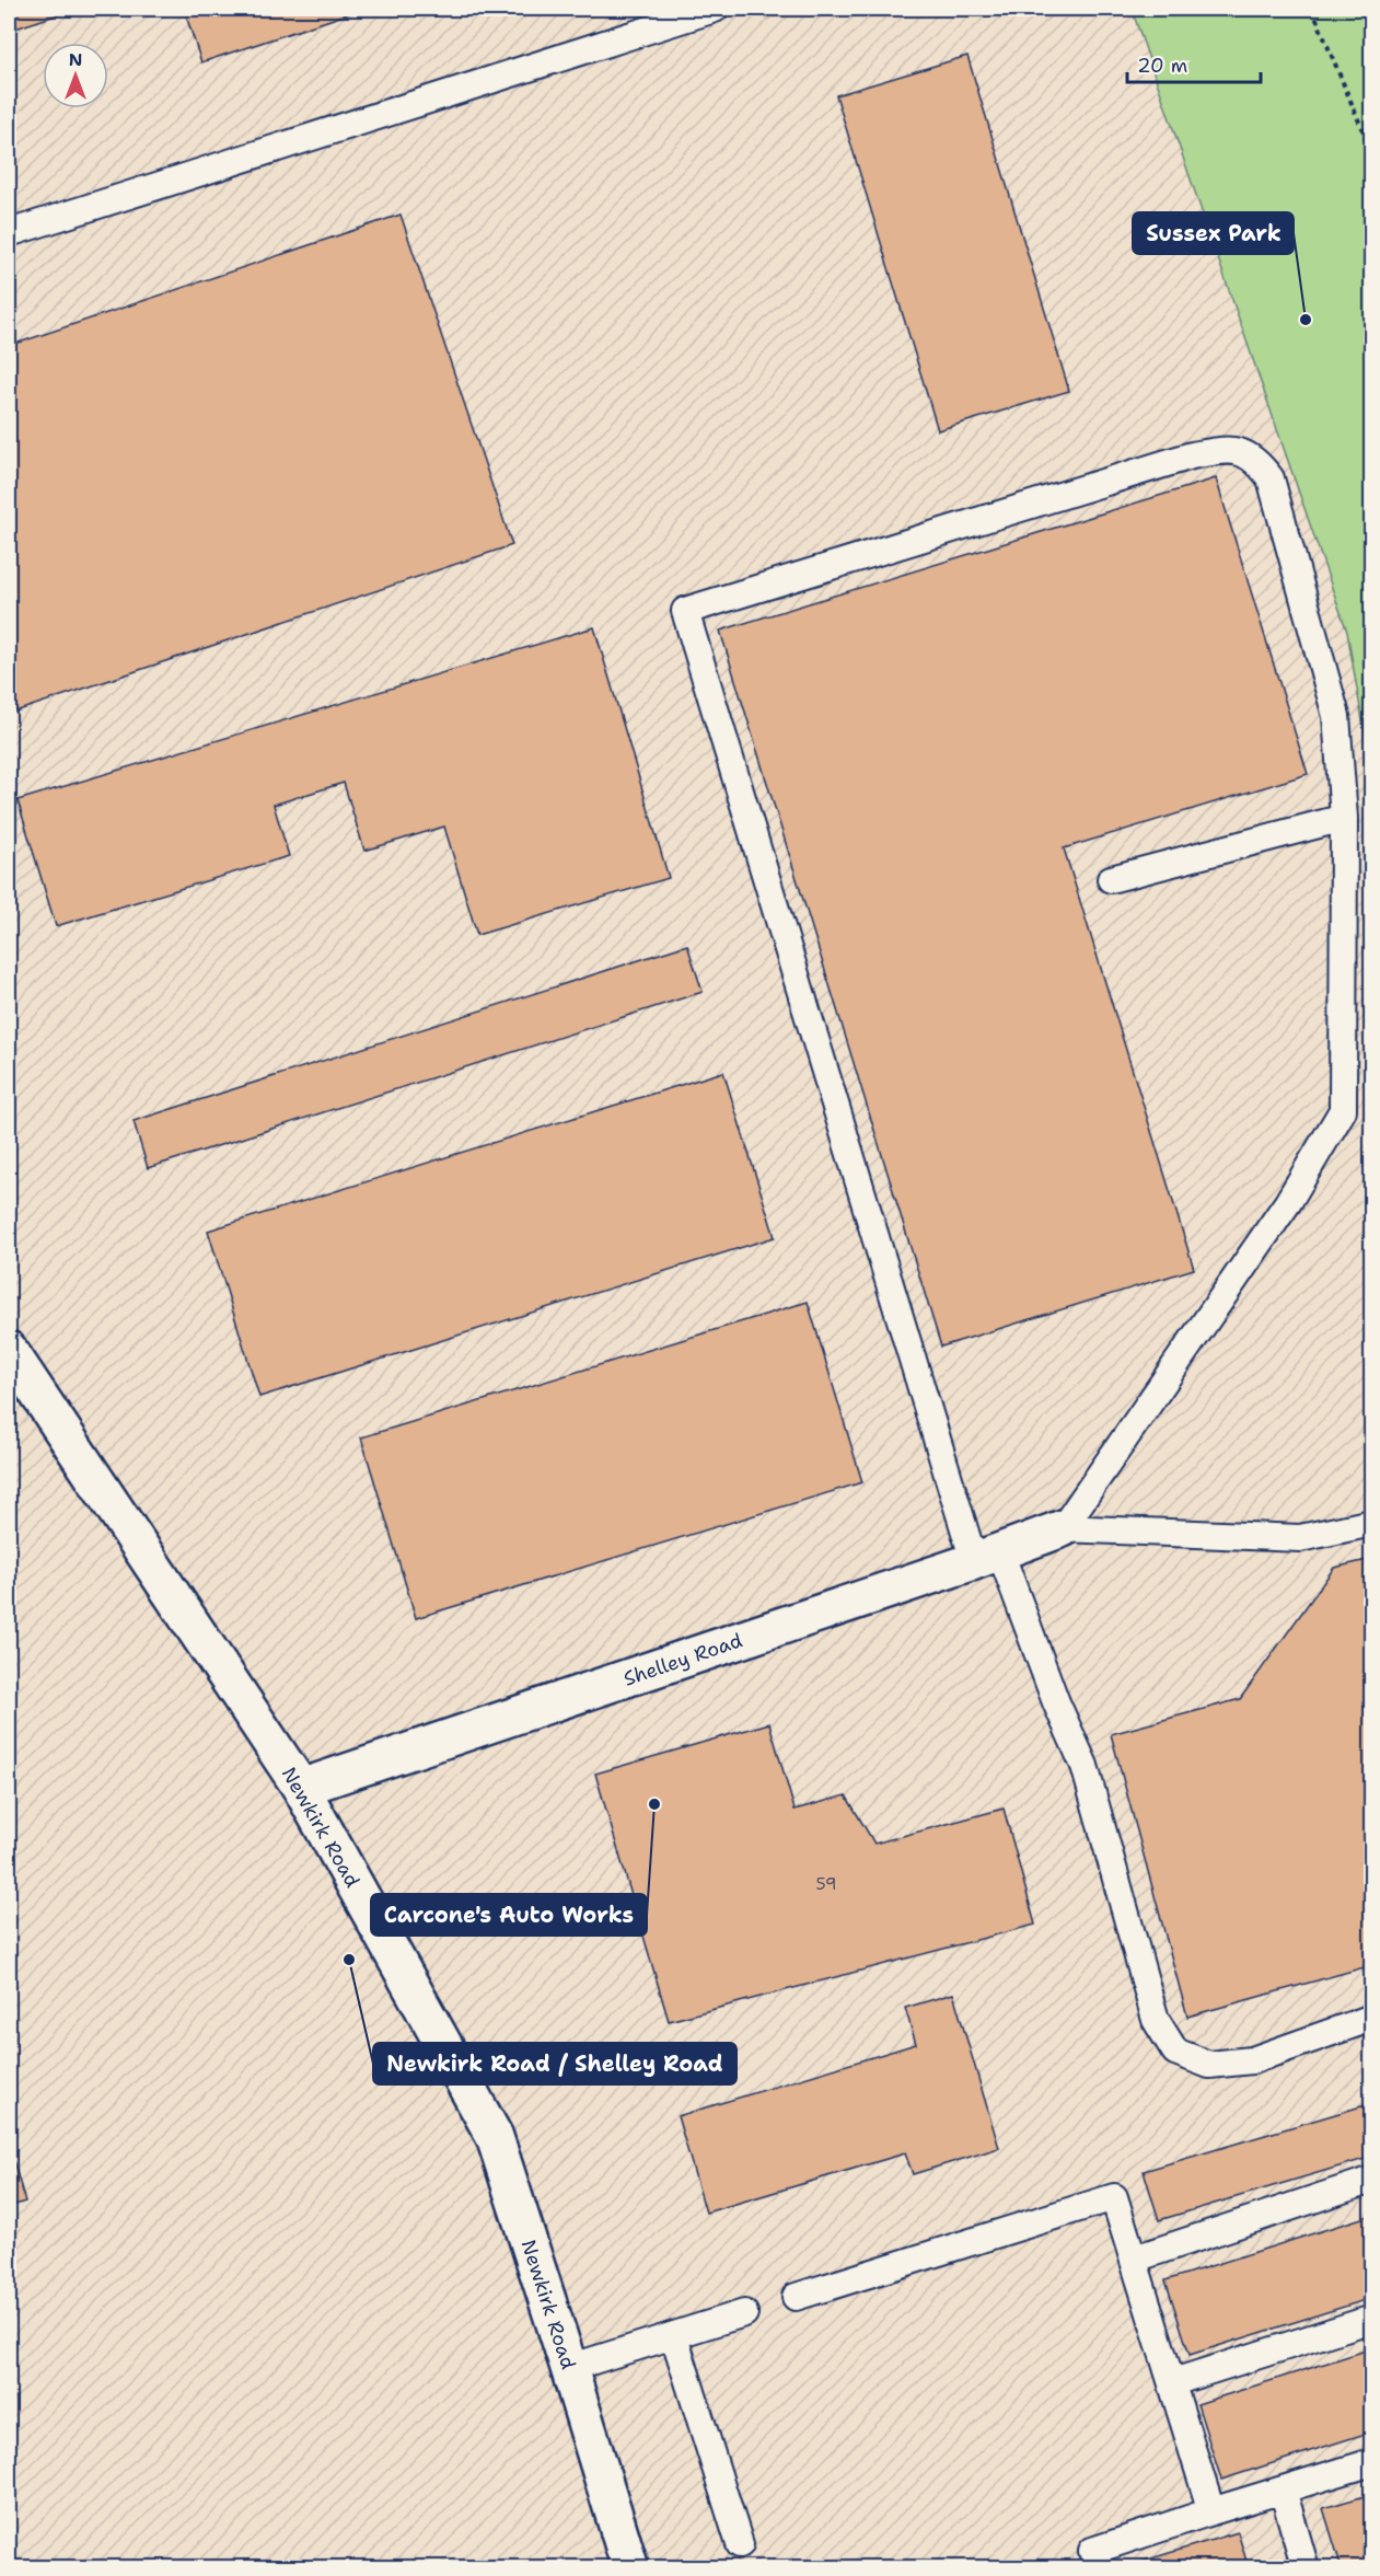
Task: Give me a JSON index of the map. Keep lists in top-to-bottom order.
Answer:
{
  "streets": {
    "street": ["Shelley Road", "Newkirk Road"]
  },
  "crossings": [
    ["Shelley Road", "Newkirk Road"]
  ],
  "places": ["Sussex Park", "Carcone's Auto Works", "Newkirk Road / Shelley Road"],
  "house_numbers": ["59"],
  "scale_bar": "20 m",
  "north": "top"
}
